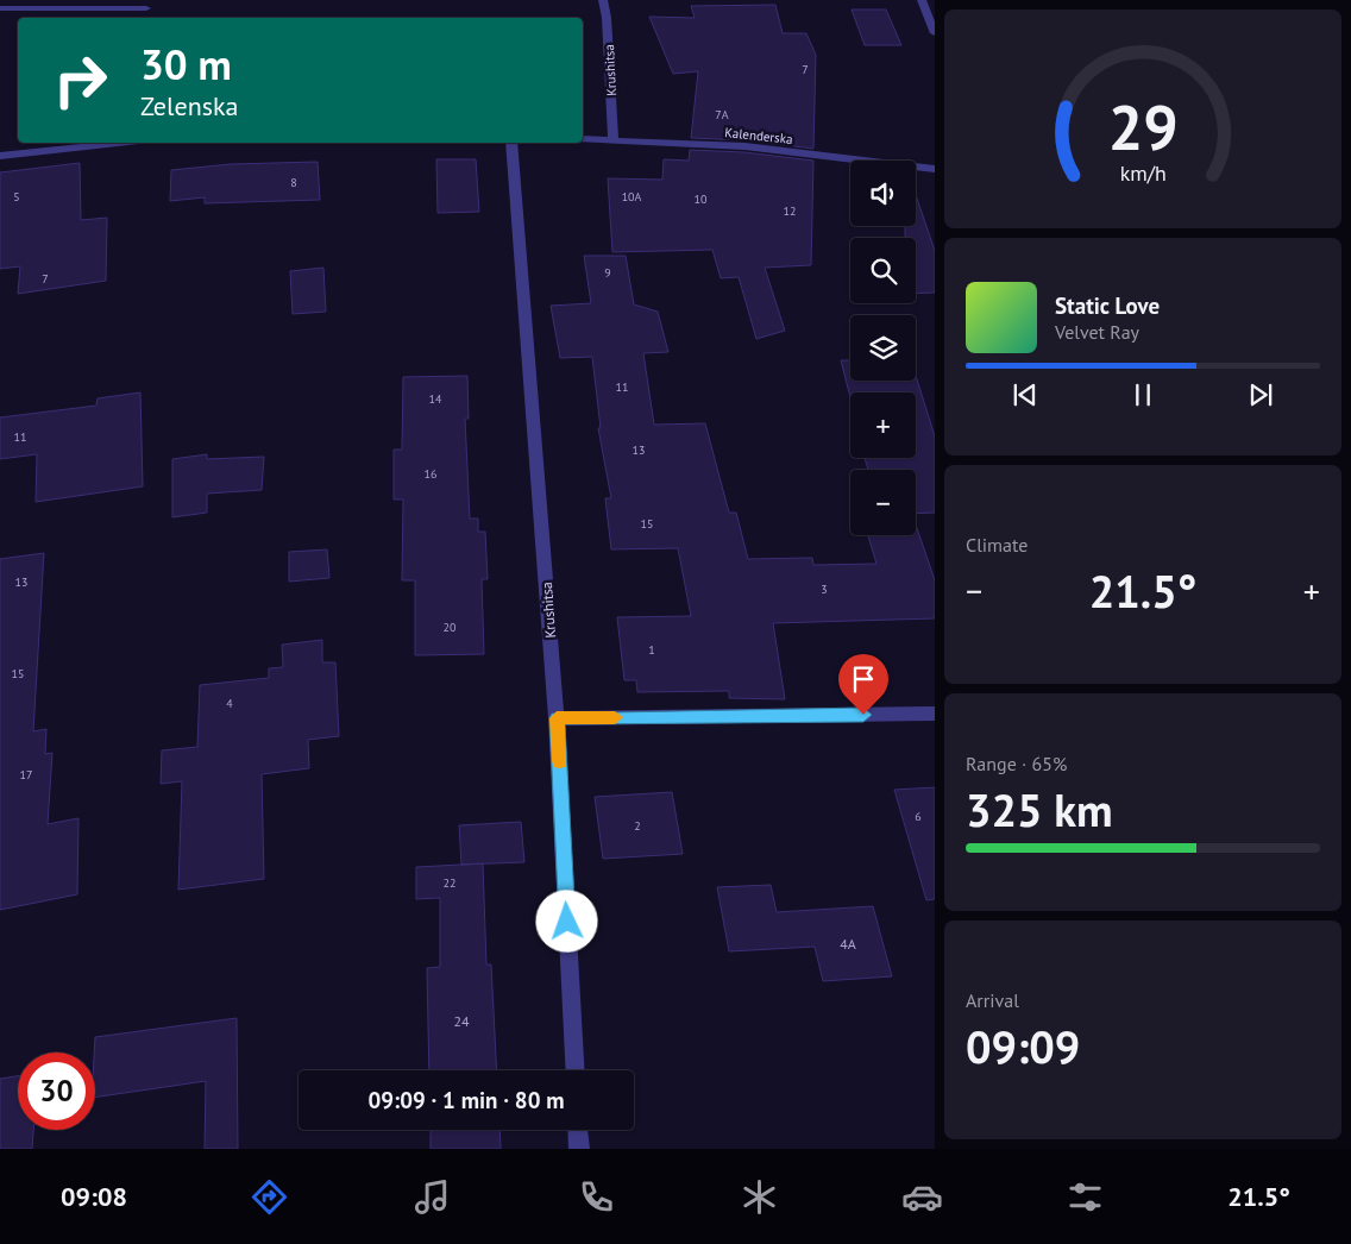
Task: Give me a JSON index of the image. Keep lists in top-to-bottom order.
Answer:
{
  "streets": {
    "street": ["Krushitsa", "Kalenderska"]
  },
  "crossings": [
    ["Krushitsa", "Kalenderska"]
  ],
  "house_numbers": [
    "7",
    "7А",
    "8",
    "5",
    "10А",
    "10",
    "12",
    "9",
    "7",
    "11",
    "14",
    "11",
    "13",
    "16",
    "15",
    "13",
    "3",
    "20",
    "1",
    "15",
    "4",
    "17",
    "6",
    "2",
    "22",
    "4А",
    "24"
  ],
  "page": {
    "turn": ["30 m", "Zelenska"],
    "map_buttons": ["+", "−"],
    "song": ["Static Love", "Velvet Ray"],
    "tile": [
      "Climate",
      ["Range · 65%", "325 km"],
      ["Arrival", "09:09"]
    ],
    "heat": ["−", "21.5°", "+"],
    "limit": "30",
    "trip": "09:09 · 1 min · 80 m",
    "tabs": ["09:08", "21.5°"],
    "gauge": ["29", "km/h"]
  }
}
